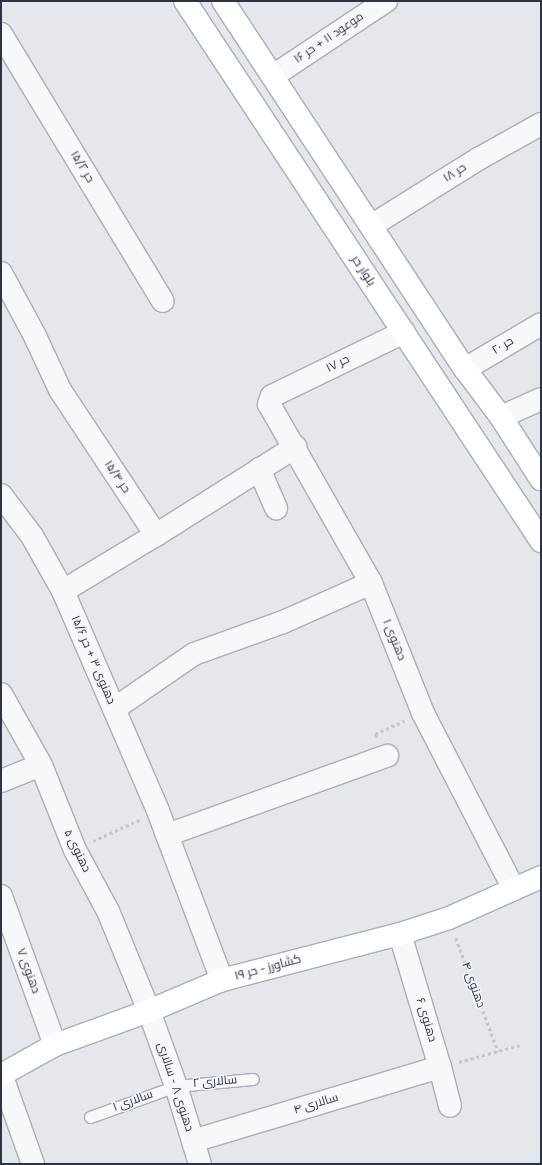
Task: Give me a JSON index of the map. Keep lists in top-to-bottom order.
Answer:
{
  "streets": {
    "main road": ["بلوار حر", "کشاورز - حر ۱۹"],
    "street": [
      "موعود ۱۱ + حر ۱۶",
      "حر ۱۵/۲",
      "حر ۱۸",
      "حر ۲۰",
      "حر ۱۷",
      "حر ۱۵/۴",
      "دهنوی ۱",
      "دهنوی ۳ + حر ۱۵/۶",
      "دهنوی ۵",
      "دهنوی ۷",
      "دهنوی ۶",
      "دهنوی ۸ - سالاری",
      "سالاری ۴"
    ],
    "lane": ["سالاری ۲", "سالاری ۱"],
    "path": ["دهنوی ۴"]
  },
  "crossings": [
    ["بلوار حر", "حر ۱۷"],
    ["حر ۱۷", "دهنوی ۱"],
    ["دهنوی ۱", "کشاورز - حر ۱۹"],
    ["دهنوی ۳ + حر ۱۵/۶", "کشاورز - حر ۱۹"],
    ["دهنوی ۵", "کشاورز - حر ۱۹"],
    ["دهنوی ۵", "دهنوی ۸ - سالاری"],
    ["کشاورز - حر ۱۹", "دهنوی ۷"],
    ["کشاورز - حر ۱۹", "دهنوی ۴"],
    ["کشاورز - حر ۱۹", "دهنوی ۶"],
    ["کشاورز - حر ۱۹", "دهنوی ۸ - سالاری"],
    ["دهنوی ۶", "سالاری ۴"],
    ["سالاری ۲", "دهنوی ۸ - سالاری"],
    ["سالاری ۲", "سالاری ۱"],
    ["دهنوی ۸ - سالاری", "سالاری ۱"],
    ["دهنوی ۸ - سالاری", "سالاری ۴"]
  ]
}
